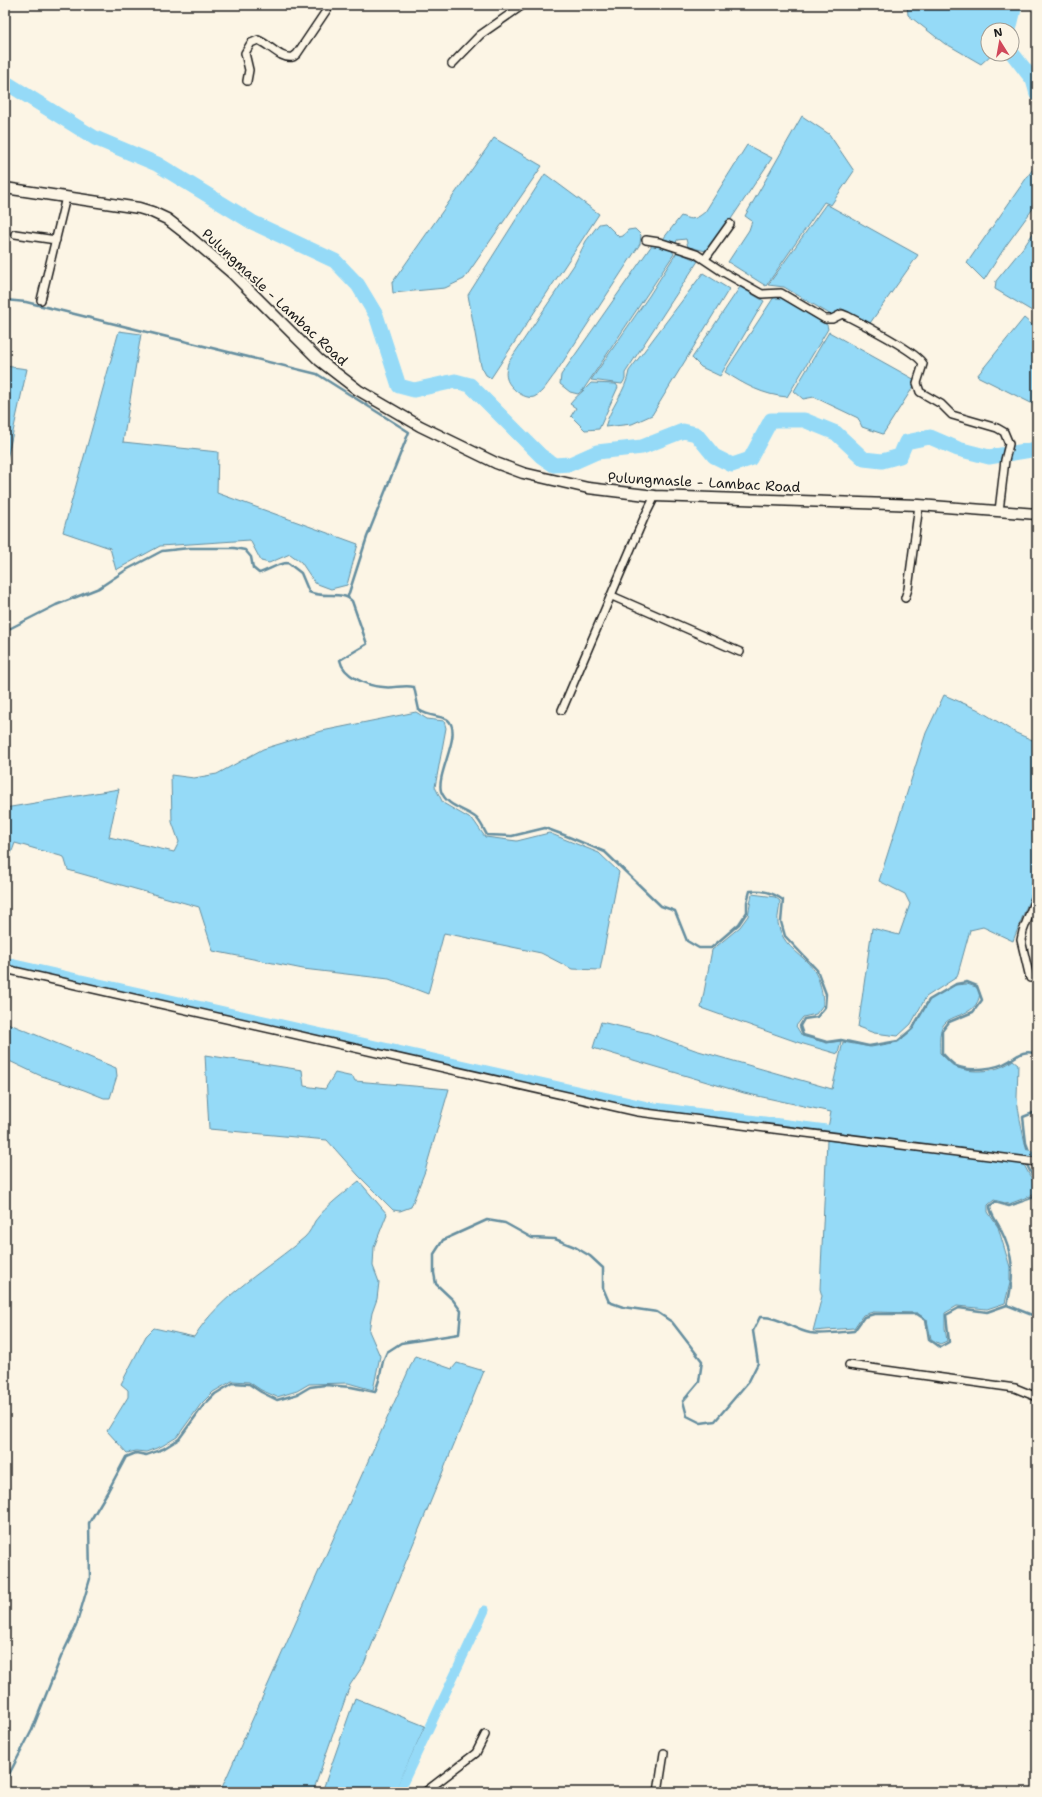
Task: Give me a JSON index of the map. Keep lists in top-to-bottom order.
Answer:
{
  "streets": {
    "street": ["Pulungmasle - Lambac Road"]
  },
  "north": "top"
}
